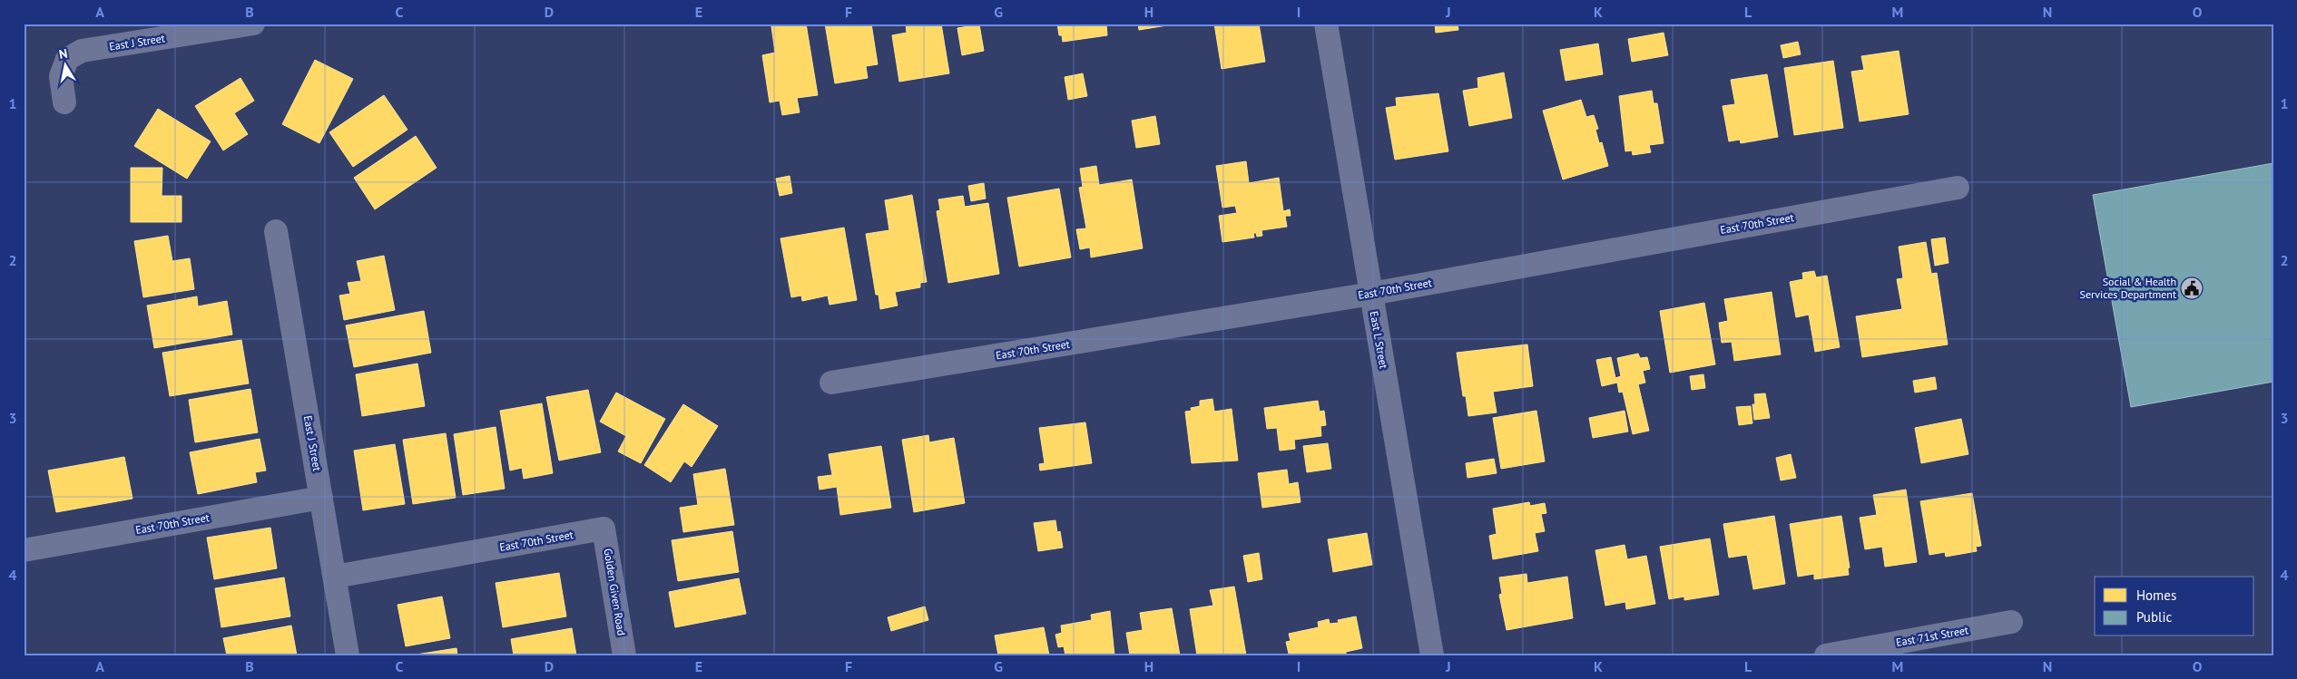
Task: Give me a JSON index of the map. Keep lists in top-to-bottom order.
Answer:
{
  "streets": {
    "street": [
      "East J Street",
      "East 70th Street",
      "East L Street",
      "Golden Given Road",
      "East 71st Street"
    ]
  },
  "crossings": [
    ["East J Street", "East 70th Street"],
    ["East 70th Street", "East L Street"],
    ["East 70th Street", "Golden Given Road"]
  ],
  "places": {
    "public building": ["Social & Health Services Department"]
  },
  "legend": ["Homes", "Public"],
  "north": "top",
  "grid": {
    "columns": [
      "A",
      "B",
      "C",
      "D",
      "E",
      "F",
      "G",
      "H",
      "I",
      "J",
      "K",
      "L",
      "M",
      "N",
      "O"
    ],
    "rows": [
      "1",
      "2",
      "3",
      "4"
    ]
  }
}
